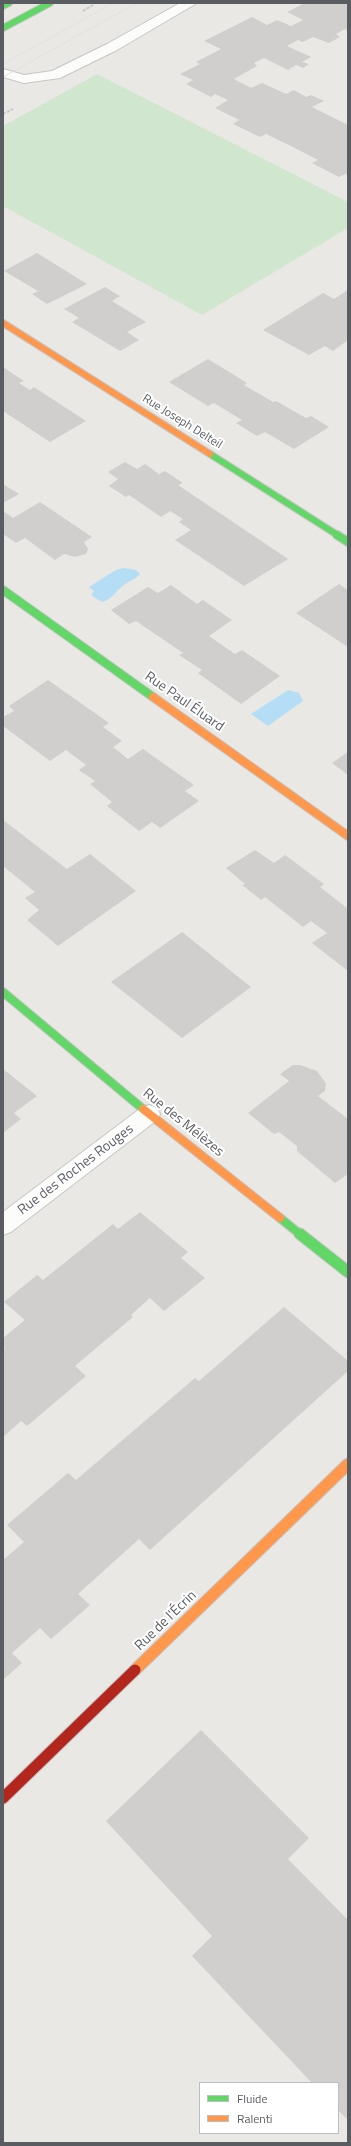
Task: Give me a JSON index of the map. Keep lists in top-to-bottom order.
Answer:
{
  "streets": {
    "street": [
      "Rue Joseph Delteil",
      "Rue Paul Éluard",
      "Rue des Mélèzes",
      "Rue des Roches Rouges",
      "Rue de l'Écrin"
    ]
  },
  "crossings": [
    ["Rue des Mélèzes", "Rue des Roches Rouges"]
  ],
  "legend": ["Fluide", "Ralenti"]
}
